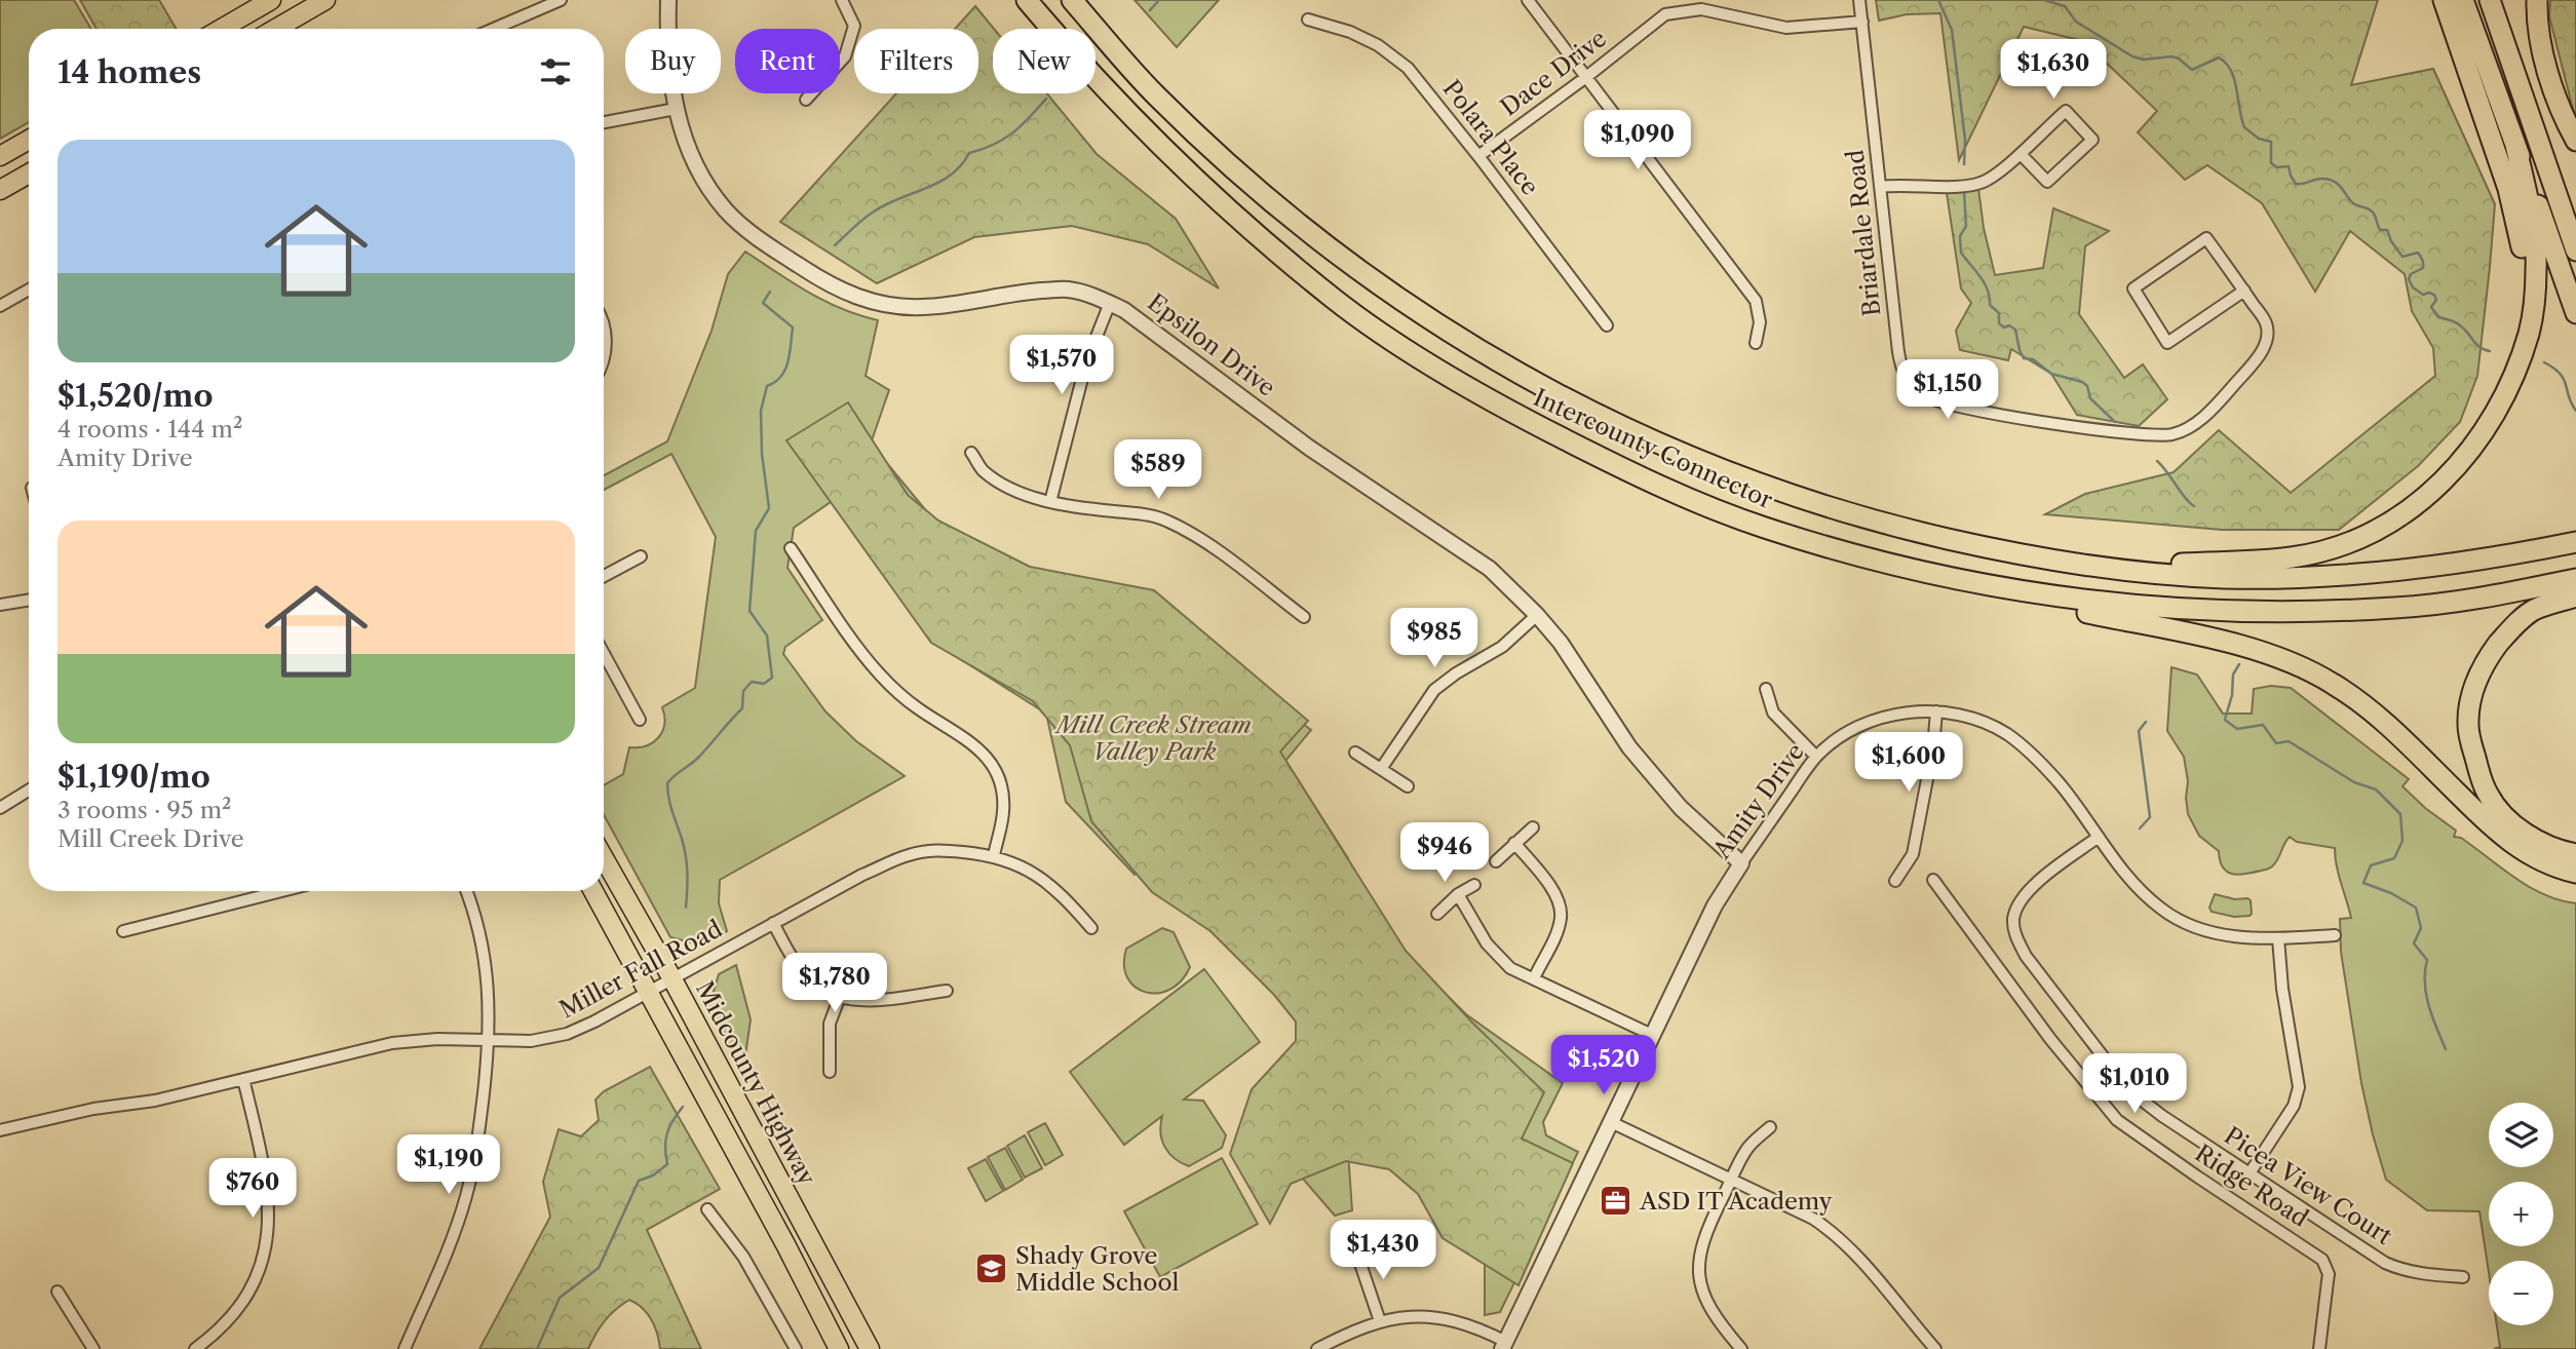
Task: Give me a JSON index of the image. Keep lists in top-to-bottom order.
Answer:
{
  "streets": {
    "highway": ["Intercounty Connector"],
    "main road": ["Midcounty Highway"],
    "street": [
      "Dace Drive",
      "Polara Place",
      "Briardale Road",
      "Epsilon Drive",
      "Amity Drive",
      "Miller Fall Road",
      "Ridge Road",
      "Picea View Court"
    ]
  },
  "crossings": [
    ["Dace Drive", "Polara Place"],
    ["Dace Drive", "Briardale Road"],
    ["Epsilon Drive", "Amity Drive"],
    ["Amity Drive", "Picea View Court"],
    ["Miller Fall Road", "Midcounty Highway"]
  ],
  "parks": ["Mill Creek Stream Valley Park"],
  "places": {
    "office": ["ASD IT Academy"],
    "school or university": ["Shady Grove Middle School"]
  },
  "page": {
    "chip": [
      "Buy",
      "Rent",
      "Filters",
      "New"
    ],
    "heading": "14 homes",
    "price": [
      "$1,630",
      "$1,090",
      "$1,570",
      "$1,150",
      "$589",
      "$985",
      "$1,600",
      "$946",
      "$1,780",
      "$1,520",
      "$1,010",
      "$1,190",
      "$760",
      "$1,430"
    ],
    "list": [
      {
        "name": "$1,520/mo",
        "note": "4 rooms · 144 m² · Amity Drive"
      },
      {
        "name": "$1,190/mo",
        "note": "3 rooms · 95 m² · Mill Creek Drive"
      }
    ],
    "map_buttons": ["+", "−"]
  }
}
